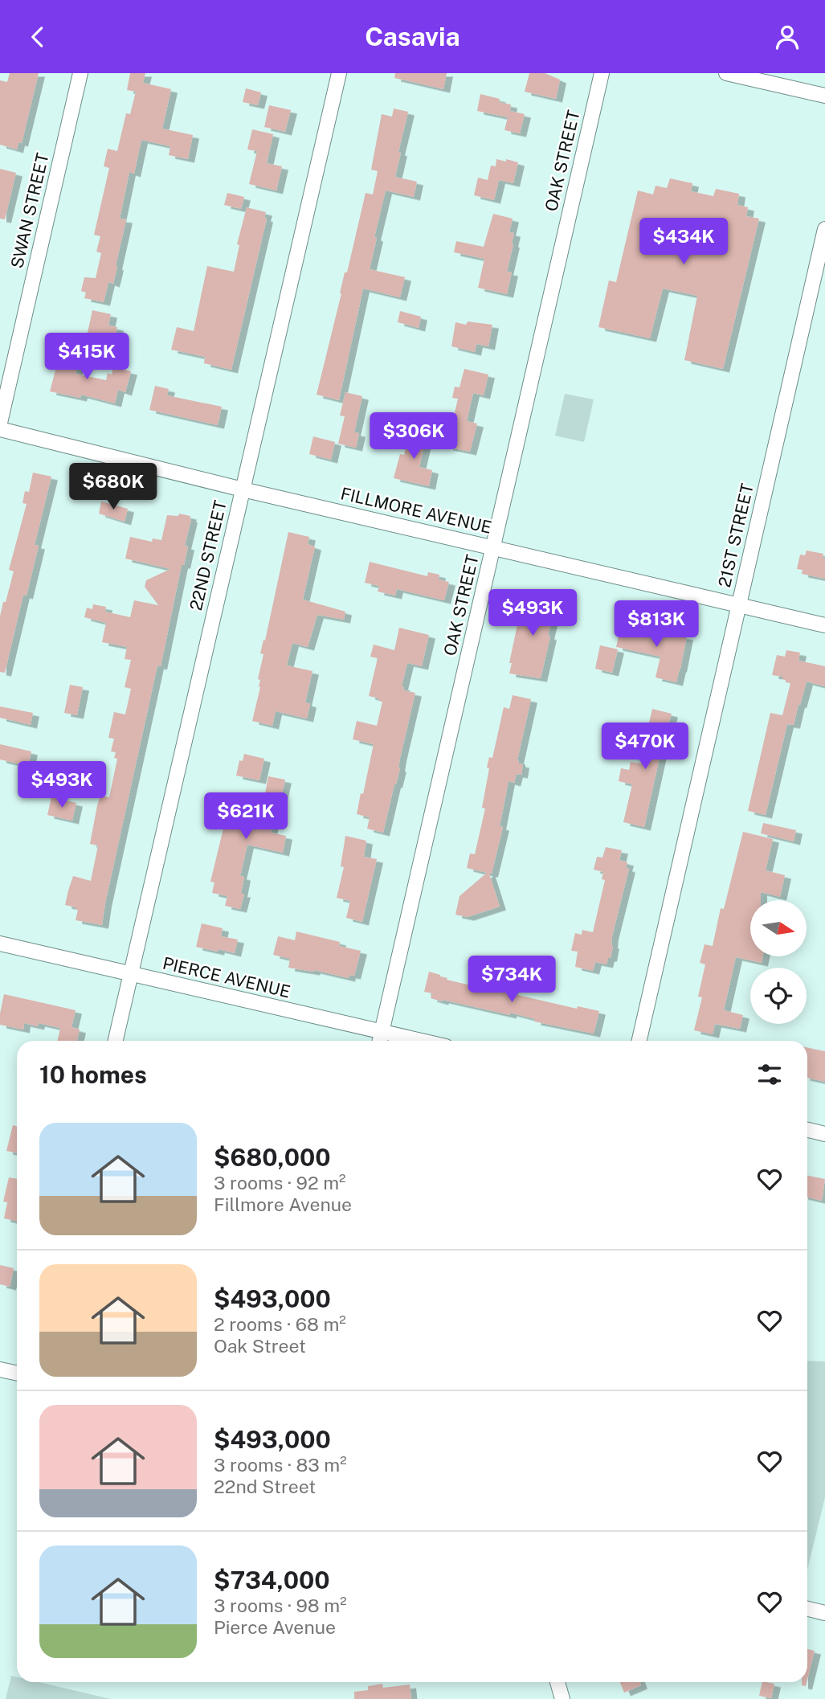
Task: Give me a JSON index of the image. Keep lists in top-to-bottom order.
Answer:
{
  "streets": {
    "street": [
      "OAK STREET",
      "SWAN STREET",
      "FILLMORE AVENUE",
      "21ST STREET",
      "22ND STREET",
      "PIERCE AVENUE"
    ]
  },
  "crossings": [
    ["OAK STREET", "FILLMORE AVENUE"],
    ["OAK STREET", "PIERCE AVENUE"],
    ["FILLMORE AVENUE", "21ST STREET"],
    ["FILLMORE AVENUE", "22ND STREET"],
    ["22ND STREET", "PIERCE AVENUE"]
  ],
  "north": "right",
  "page": {
    "header": "Casavia",
    "price": [
      "$434K",
      "$415K",
      "$306K",
      "$680K",
      "$493K",
      "$813K",
      "$470K",
      "$493K",
      "$621K",
      "$734K"
    ],
    "heading": "10 homes",
    "list": [
      {
        "name": "$680,000",
        "note": "3 rooms · 92 m² · Fillmore Avenue"
      },
      {
        "name": "$493,000",
        "note": "2 rooms · 68 m² · Oak Street"
      },
      {
        "name": "$493,000",
        "note": "3 rooms · 83 m² · 22nd Street"
      },
      {
        "name": "$734,000",
        "note": "3 rooms · 98 m² · Pierce Avenue"
      }
    ]
  }
}
